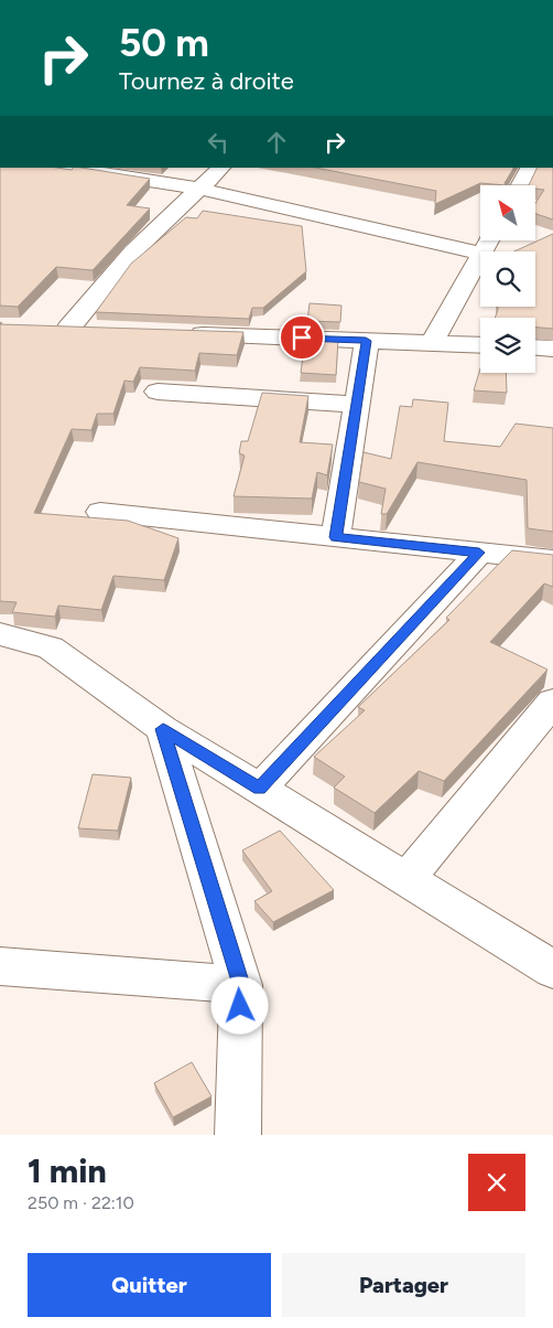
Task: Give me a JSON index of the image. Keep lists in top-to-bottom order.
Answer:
{
  "north": "top left",
  "page": {
    "turn": ["50 m", "Tournez à droite"],
    "heading": ["1 min", "250 m · 22:10"],
    "buttons": ["Quitter", "Partager"]
  }
}
